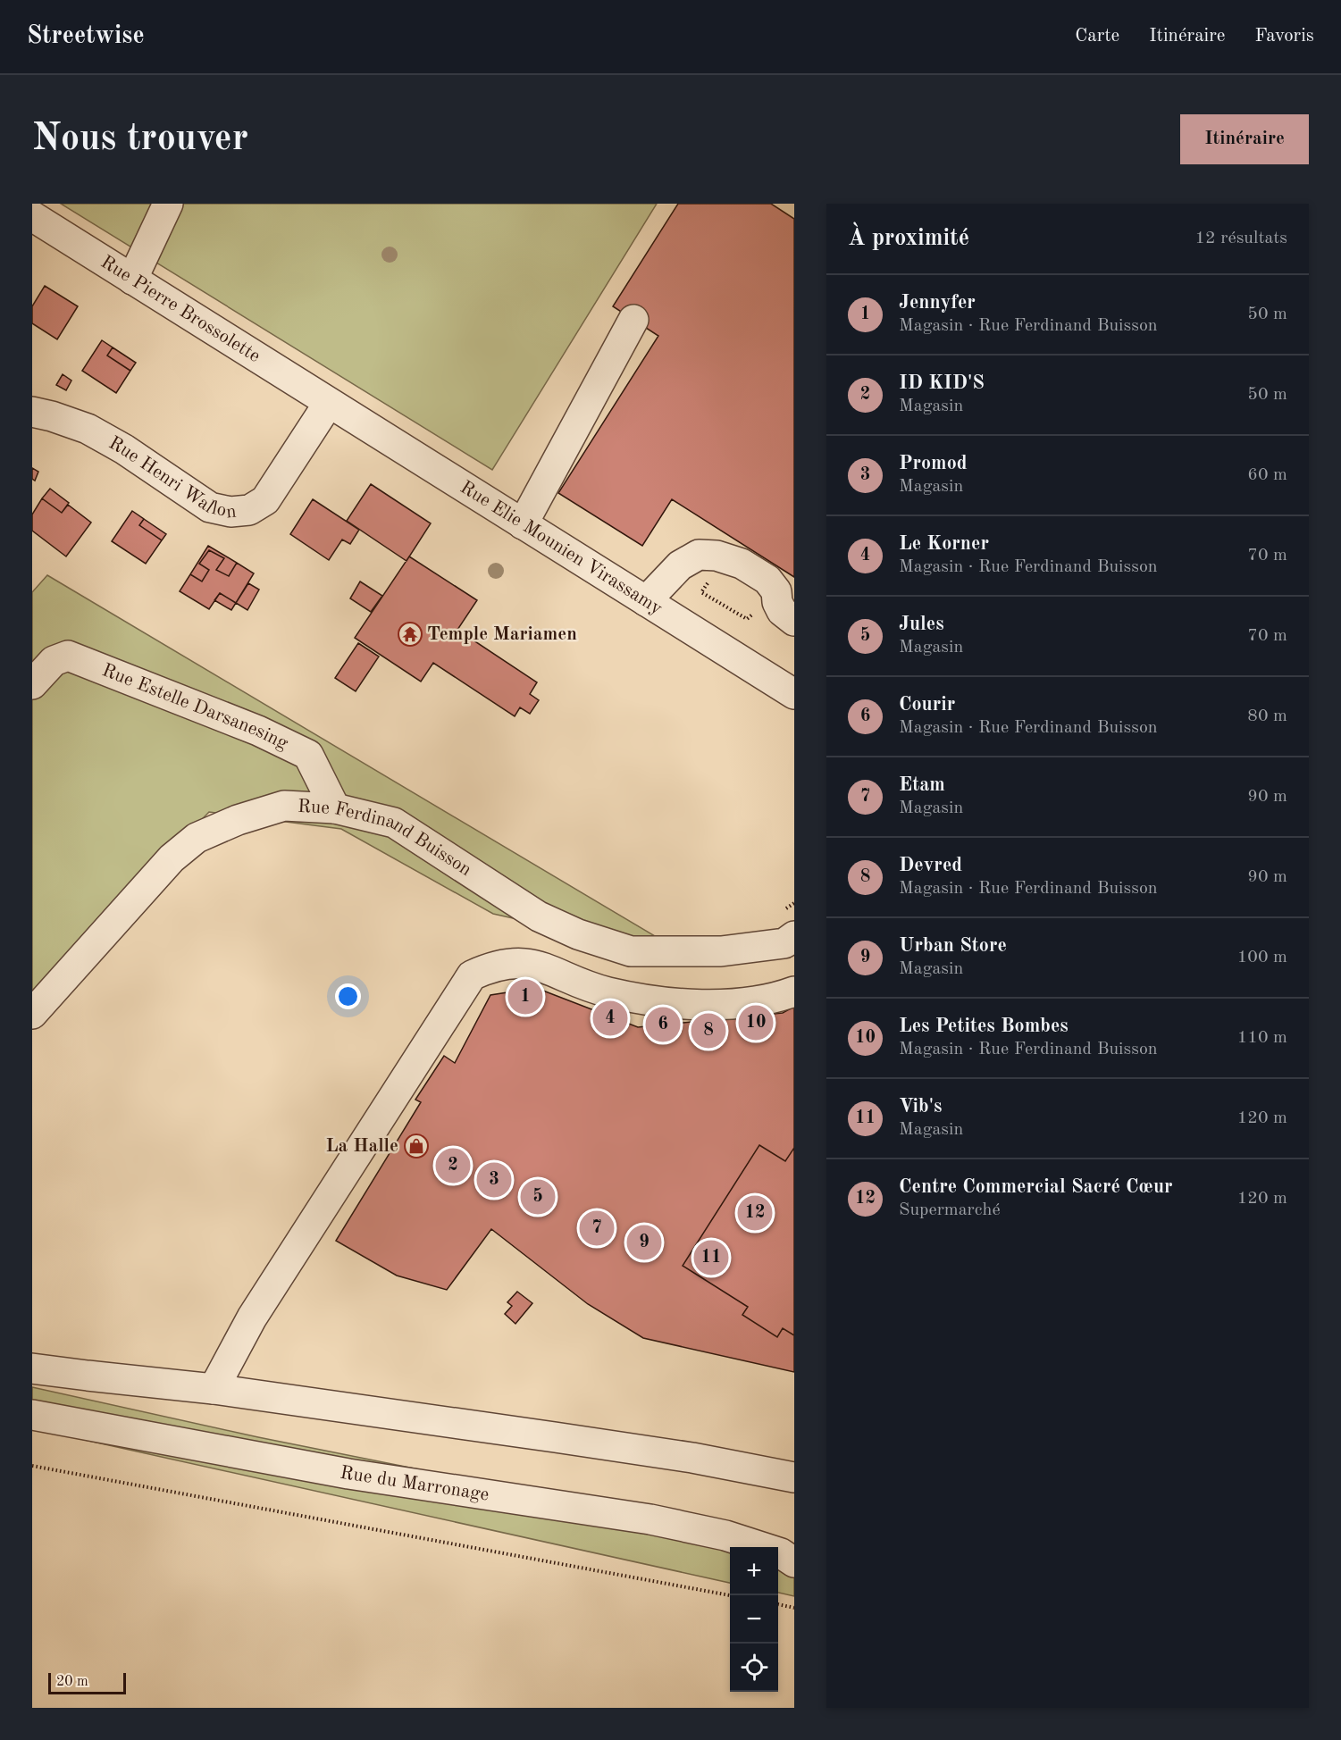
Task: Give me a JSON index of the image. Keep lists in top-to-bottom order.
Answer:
{
  "streets": {
    "street": [
      "Rue Pierre Brossolette",
      "Rue Henri Wallon",
      "Rue Elie Mounien Virassamy",
      "Rue Estelle Darsanesing",
      "Rue Ferdinand Buisson",
      "Rue du Marronage"
    ]
  },
  "crossings": [
    ["Rue Pierre Brossolette", "Rue Henri Wallon"],
    ["Rue Pierre Brossolette", "Rue Elie Mounien Virassamy"],
    ["Rue Henri Wallon", "Rue Elie Mounien Virassamy"],
    ["Rue Estelle Darsanesing", "Rue Ferdinand Buisson"]
  ],
  "places": {
    "temple": ["Temple Mariamen"],
    "shop": ["La Halle"]
  },
  "scale_bar": "20 m",
  "page": {
    "header": "Streetwise",
    "nav": ["Carte", "Itinéraire", "Favoris"],
    "buttons": "Itinéraire",
    "title": "Nous trouver",
    "heading": ["À proximité", "12 résultats"],
    "list": [
      {
        "mark": "1",
        "name": "Jennyfer",
        "note": "Magasin · Rue Ferdinand Buisson",
        "value": "50 m"
      },
      {
        "mark": "2",
        "name": "ID KID'S",
        "note": "Magasin",
        "value": "50 m"
      },
      {
        "mark": "3",
        "name": "Promod",
        "note": "Magasin",
        "value": "60 m"
      },
      {
        "mark": "4",
        "name": "Le Korner",
        "note": "Magasin · Rue Ferdinand Buisson",
        "value": "70 m"
      },
      {
        "mark": "5",
        "name": "Jules",
        "note": "Magasin",
        "value": "70 m"
      },
      {
        "mark": "6",
        "name": "Courir",
        "note": "Magasin · Rue Ferdinand Buisson",
        "value": "80 m"
      },
      {
        "mark": "7",
        "name": "Etam",
        "note": "Magasin",
        "value": "90 m"
      },
      {
        "mark": "8",
        "name": "Devred",
        "note": "Magasin · Rue Ferdinand Buisson",
        "value": "90 m"
      },
      {
        "mark": "9",
        "name": "Urban Store",
        "note": "Magasin",
        "value": "100 m"
      },
      {
        "mark": "10",
        "name": "Les Petites Bombes",
        "note": "Magasin · Rue Ferdinand Buisson",
        "value": "110 m"
      },
      {
        "mark": "11",
        "name": "Vib's",
        "note": "Magasin",
        "value": "120 m"
      },
      {
        "mark": "12",
        "name": "Centre Commercial Sacré Cœur",
        "note": "Supermarché",
        "value": "120 m"
      }
    ],
    "pins": [
      "1",
      "4",
      "10",
      "6",
      "8",
      "2",
      "3",
      "5",
      "12",
      "7",
      "9",
      "11"
    ],
    "map_buttons": ["+", "−"],
    "scale": "20 m"
  }
}
